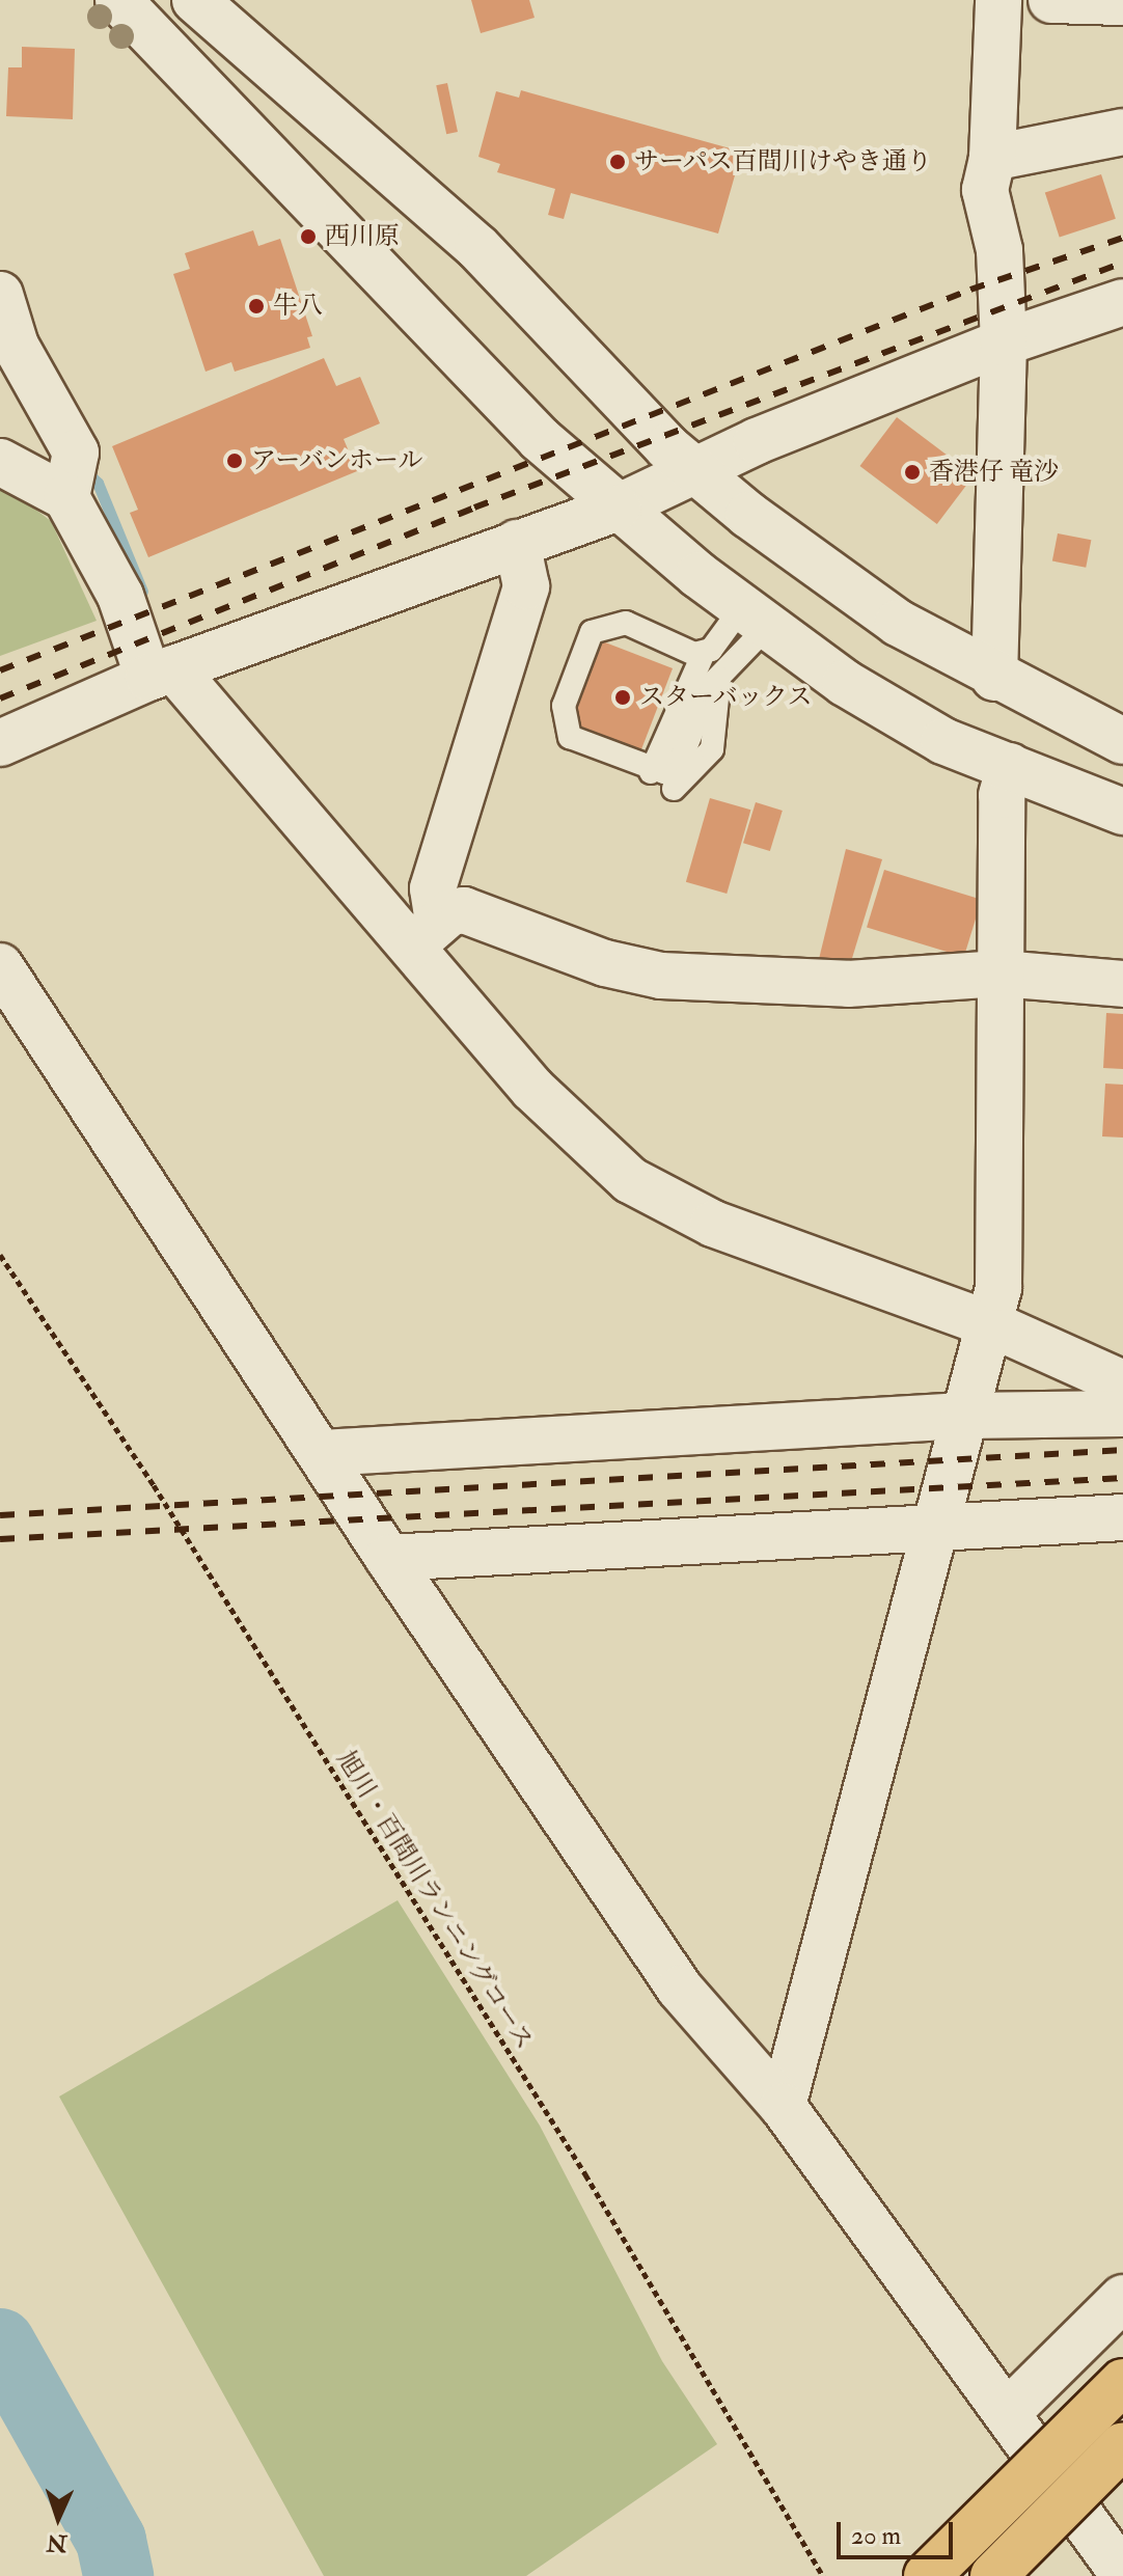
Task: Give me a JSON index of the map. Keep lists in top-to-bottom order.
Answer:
{
  "streets": {
    "path": ["旭川・百間川ランニングコース"]
  },
  "places": [
    "サーパス百間川けやき通り",
    "西川原",
    "牛八",
    "アーバンホール",
    "香港仔 竜沙",
    "スターバックス"
  ],
  "scale_bar": "20 m",
  "north": "bottom"
}
